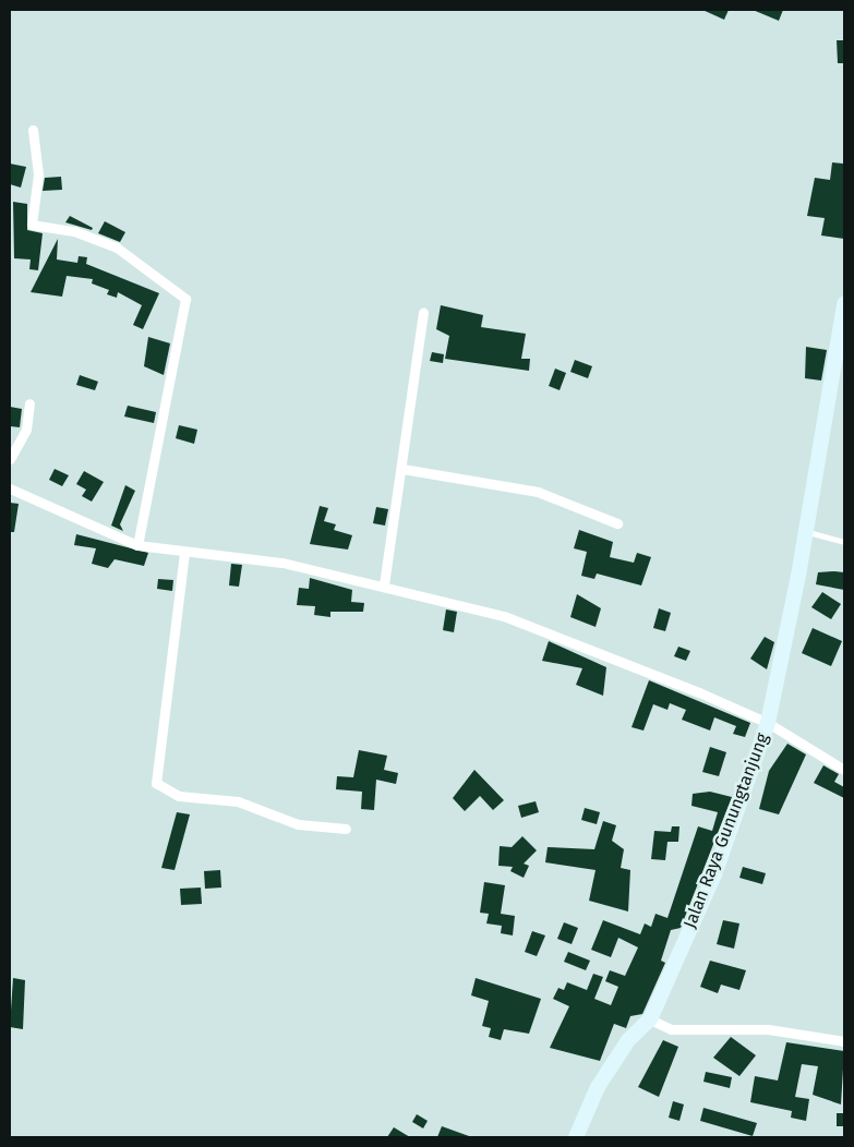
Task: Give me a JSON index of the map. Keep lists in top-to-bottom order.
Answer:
{
  "streets": {
    "main road": ["Jalan Raya Gunungtanjung"]
  }
}
